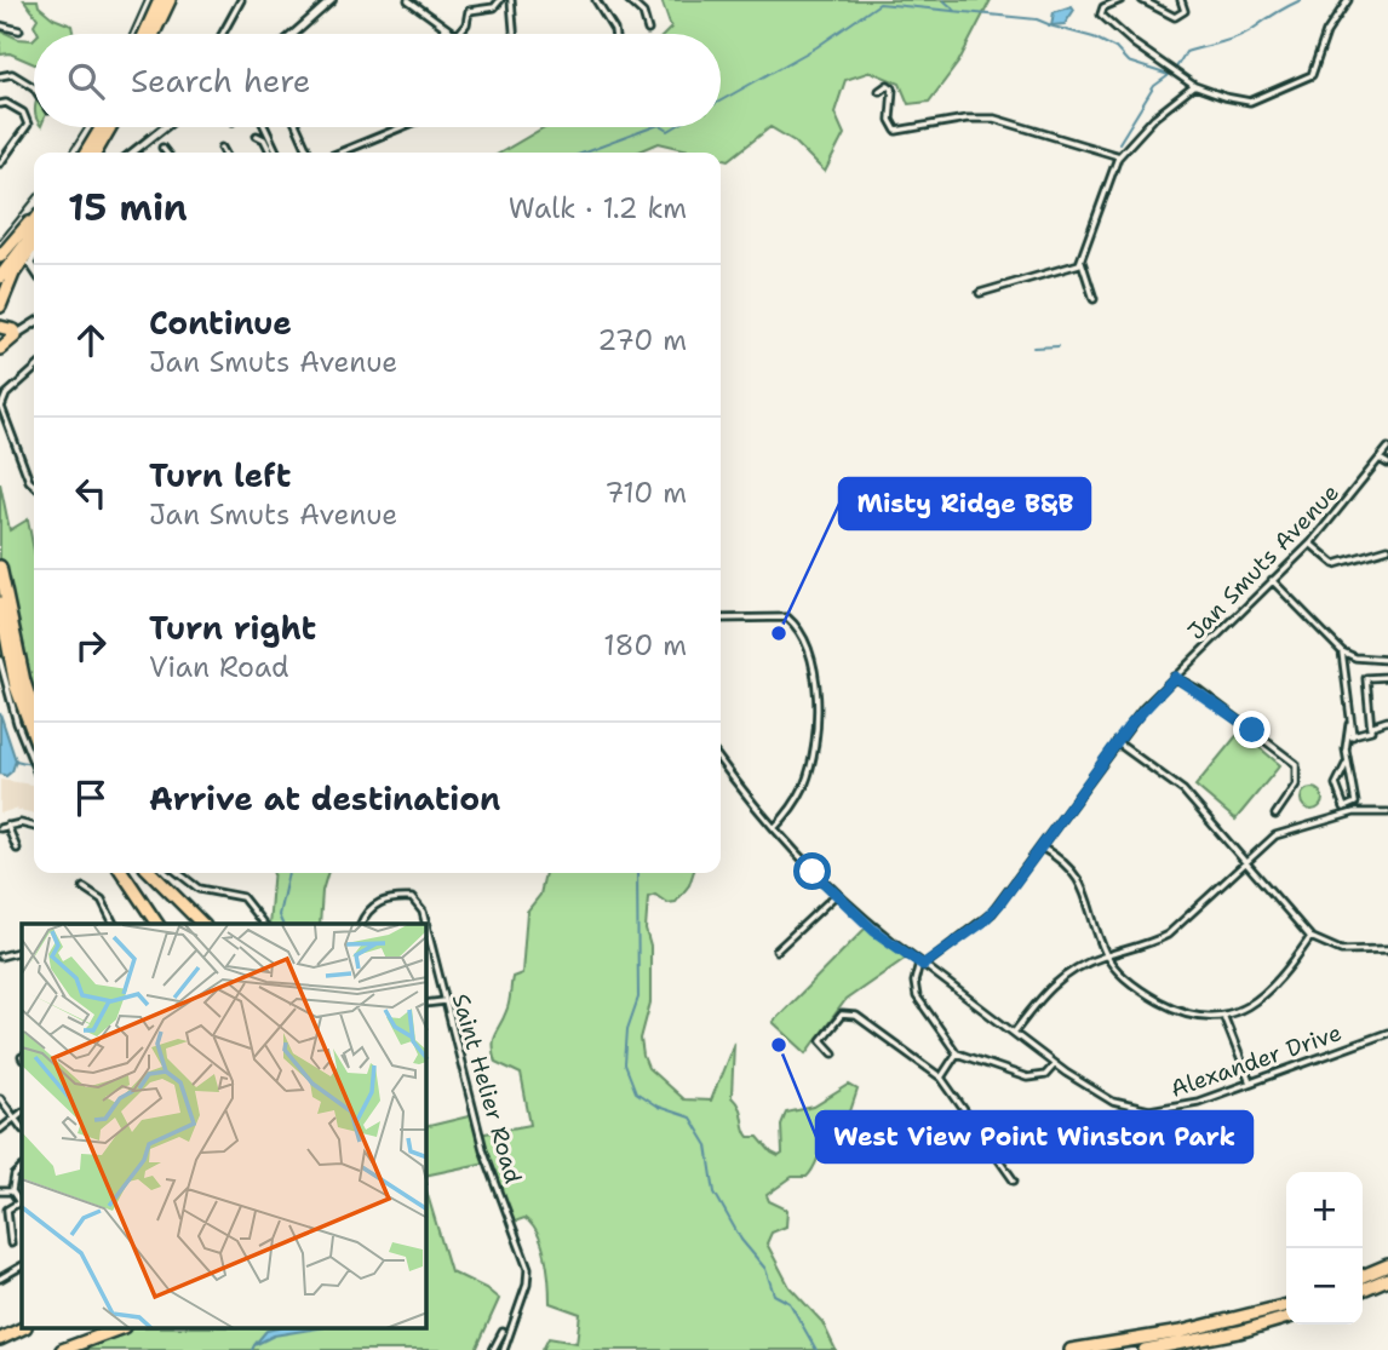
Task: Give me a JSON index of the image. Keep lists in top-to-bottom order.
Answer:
{
  "streets": {
    "street": ["Jan Smuts Avenue", "Alexander Drive", "Saint Helier Road"]
  },
  "crossings": [
    ["Jan Smuts Avenue", "Alexander Drive"]
  ],
  "places": ["Misty Ridge B&B", "West View Point Winston Park"],
  "page": {
    "search": "Search here",
    "heading": ["15 min", "Walk · 1.2 km"],
    "list": [
      ["Continue", "Jan Smuts Avenue", "270 m"],
      ["Turn left", "Jan Smuts Avenue", "710 m"],
      ["Turn right", "Vian Road", "180 m"],
      "Arrive at destination"
    ],
    "map_buttons": ["+", "−"]
  }
}
